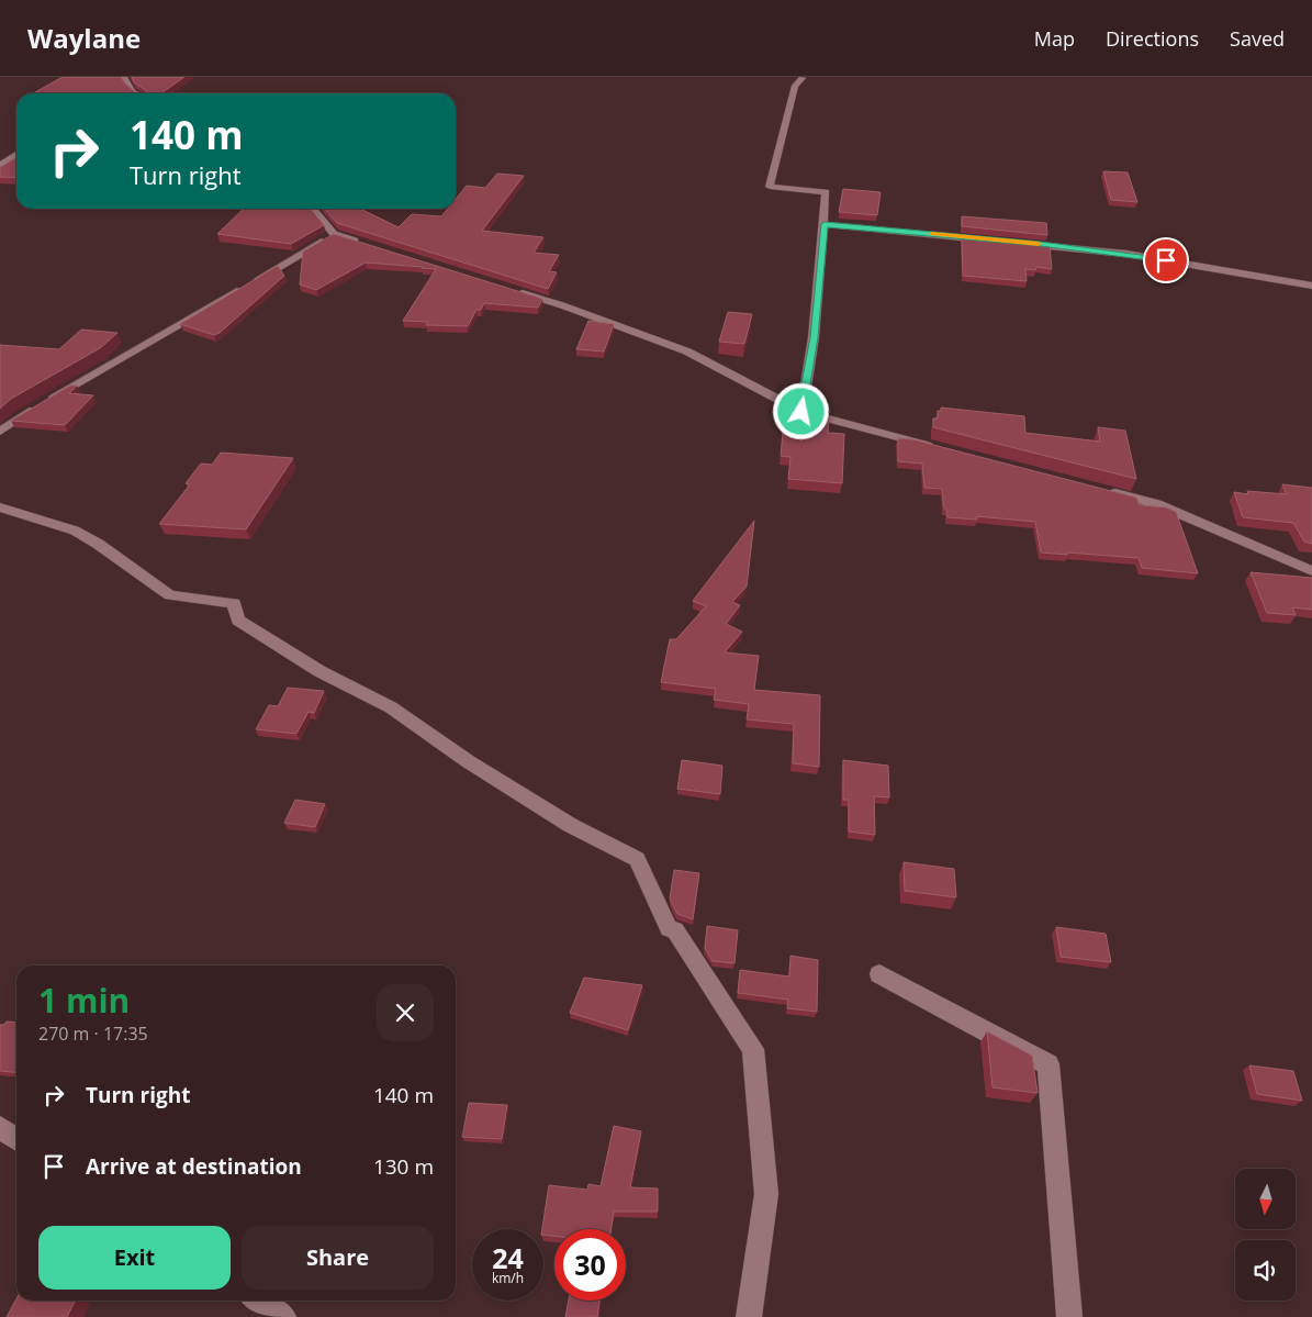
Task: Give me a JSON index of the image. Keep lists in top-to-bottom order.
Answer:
{
  "north": "bottom",
  "page": {
    "header": "Waylane",
    "nav": ["Map", "Directions", "Saved"],
    "turn": ["140 m", "Turn right"],
    "heading": ["1 min", "270 m · 17:35"],
    "list": [
      {
        "name": "Turn right",
        "value": "140 m"
      },
      {
        "name": "Arrive at destination",
        "value": "130 m"
      }
    ],
    "buttons": ["Exit", "Share"],
    "speed": "24 km/h",
    "limit": "30"
  }
}
